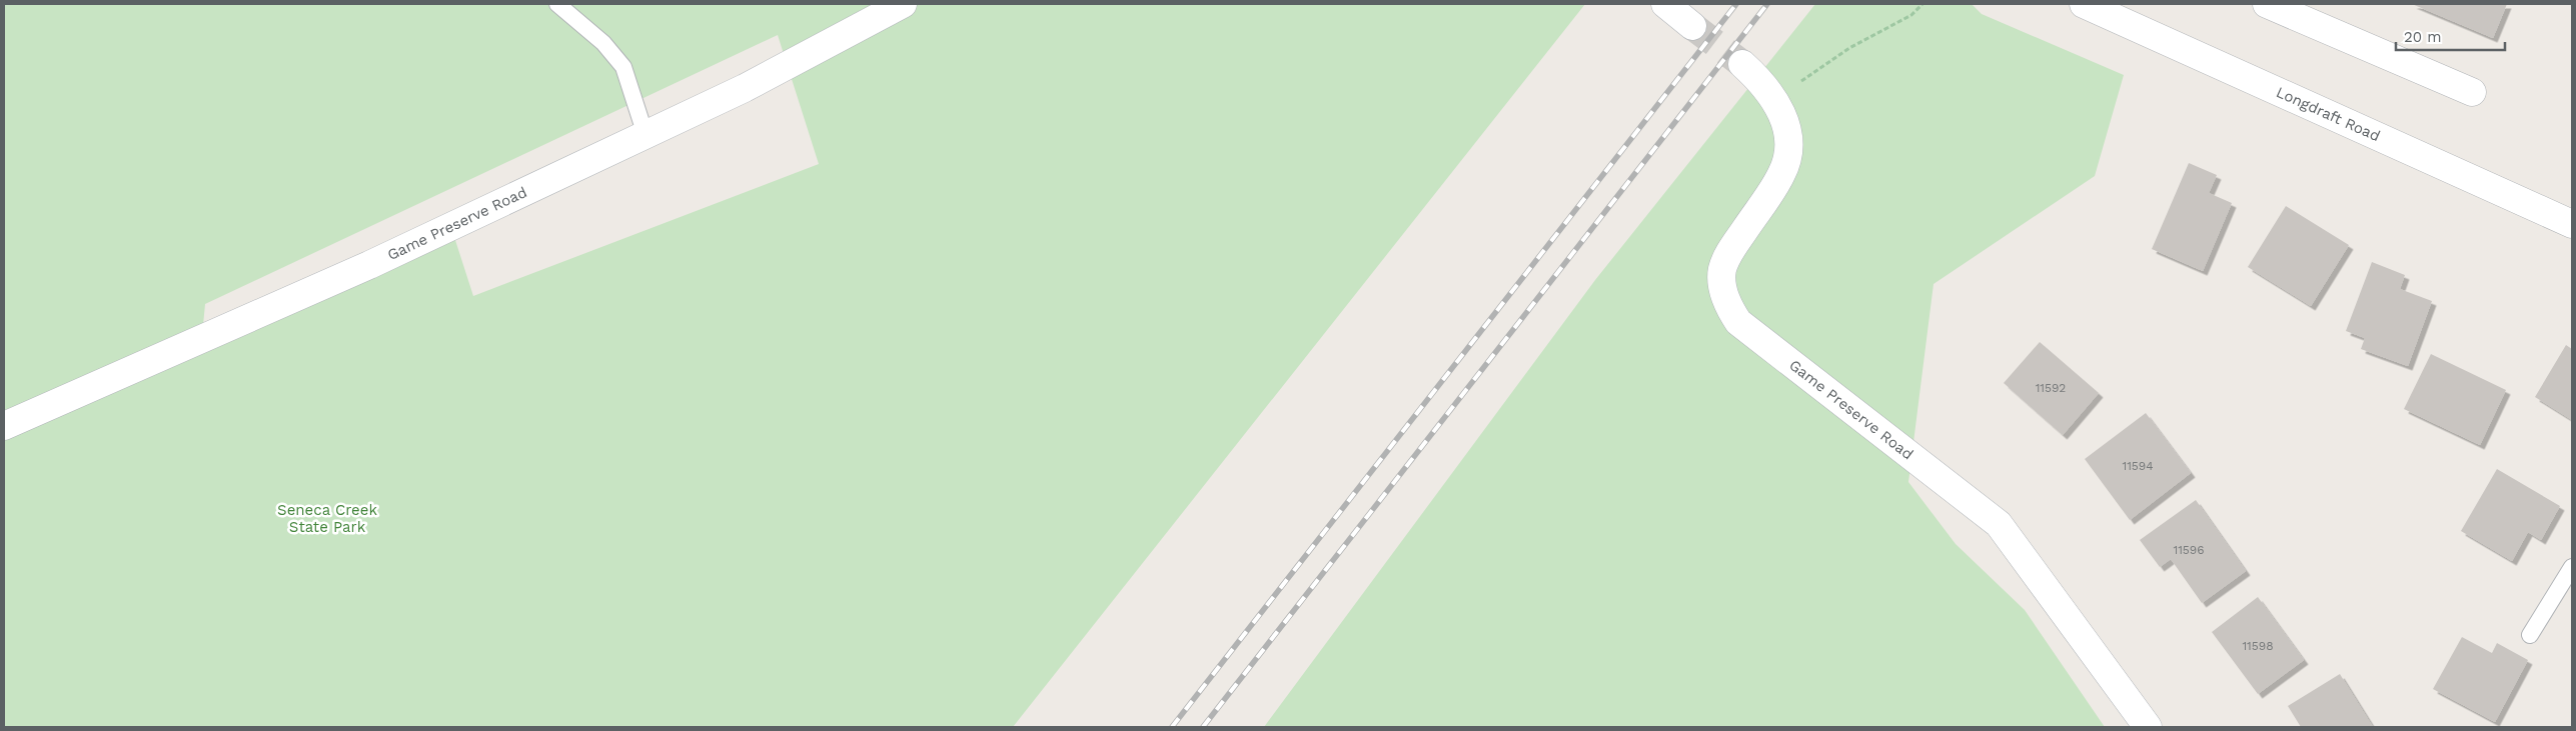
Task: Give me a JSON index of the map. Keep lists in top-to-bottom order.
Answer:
{
  "streets": {
    "street": ["Longdraft Road", "Game Preserve Road"]
  },
  "parks": ["Seneca Creek State Park"],
  "house_numbers": [
    "11592",
    "11594",
    "11596",
    "11598"
  ],
  "scale_bar": "20 m"
}
